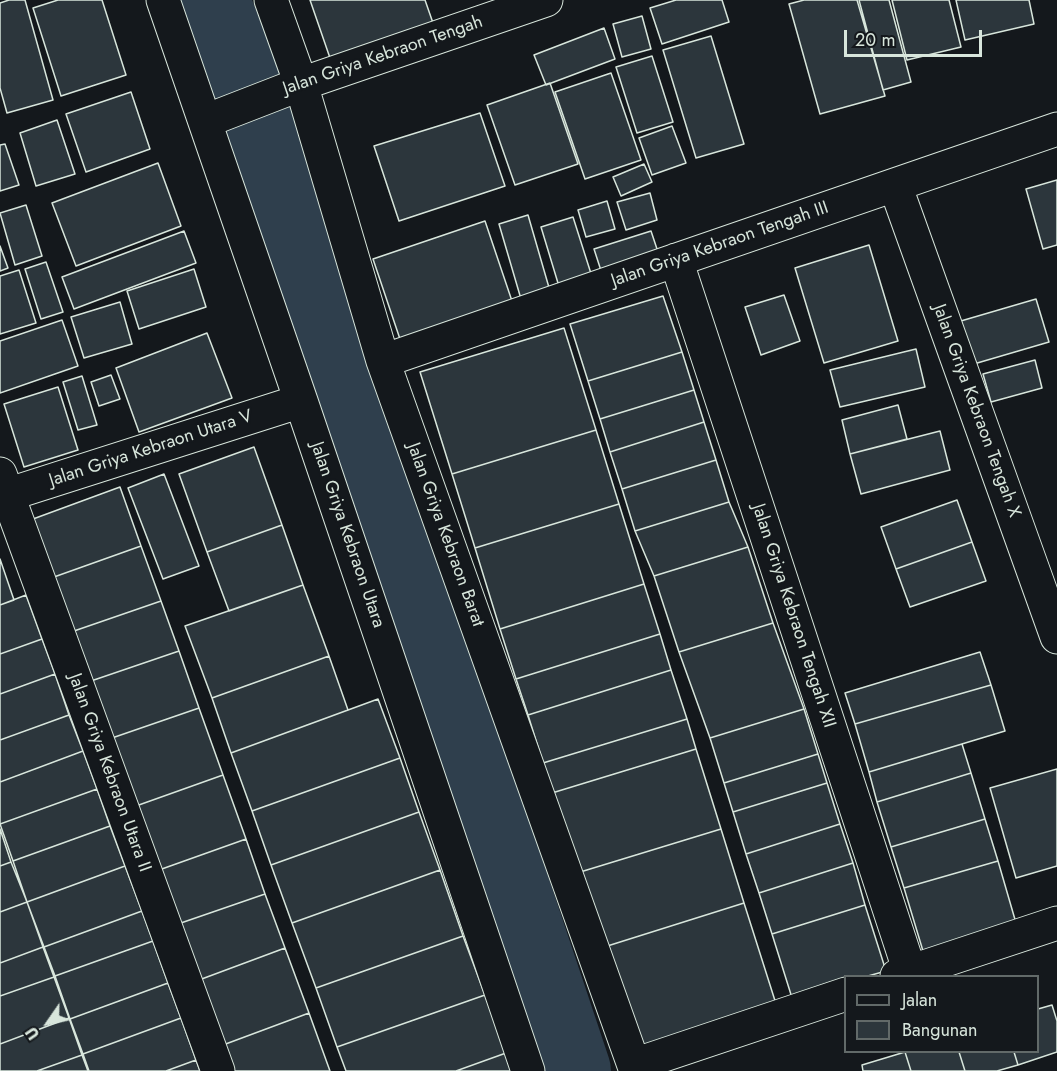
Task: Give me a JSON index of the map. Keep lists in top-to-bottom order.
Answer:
{
  "streets": {
    "street": [
      "Jalan Griya Kebraon Tengah",
      "Jalan Griya Kebraon Tengah III",
      "Jalan Griya Kebraon Tengah X",
      "Jalan Griya Kebraon Utara V",
      "Jalan Griya Kebraon Utara",
      "Jalan Griya Kebraon Barat",
      "Jalan Griya Kebraon Tengah XII",
      "Jalan Griya Kebraon Utara II"
    ]
  },
  "crossings": [
    ["Jalan Griya Kebraon Tengah", "Jalan Griya Kebraon Utara"],
    ["Jalan Griya Kebraon Tengah", "Jalan Griya Kebraon Barat"],
    ["Jalan Griya Kebraon Tengah III", "Jalan Griya Kebraon Tengah X"],
    ["Jalan Griya Kebraon Tengah III", "Jalan Griya Kebraon Barat"],
    ["Jalan Griya Kebraon Tengah III", "Jalan Griya Kebraon Tengah XII"],
    ["Jalan Griya Kebraon Utara V", "Jalan Griya Kebraon Utara"],
    ["Jalan Griya Kebraon Utara V", "Jalan Griya Kebraon Utara II"]
  ],
  "legend": ["Jalan", "Bangunan"],
  "scale_bar": "20 m",
  "north": "bottom left"
}
